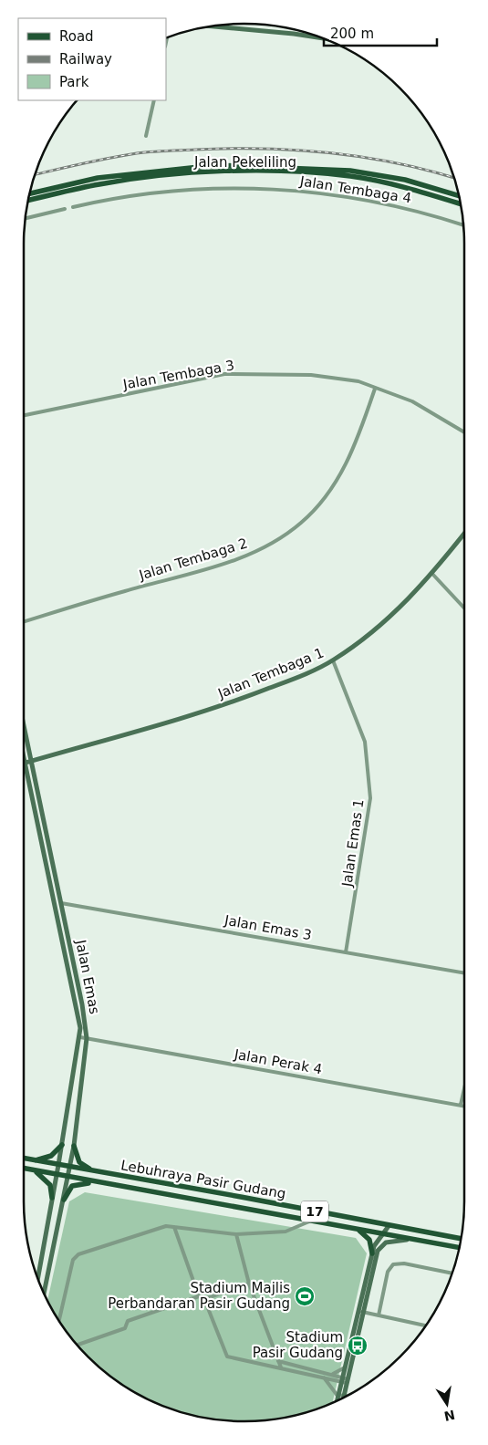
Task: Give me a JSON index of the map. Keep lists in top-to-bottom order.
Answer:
{
  "streets": {
    "main road": [
      "Jalan Pekeliling",
      "Jalan Tembaga 1",
      "Jalan Emas",
      "Lebuhraya Pasir Gudang",
      "17"
    ],
    "street": [
      "Jalan Tembaga 4",
      "Jalan Tembaga 3",
      "Jalan Tembaga 2",
      "Jalan Emas 1",
      "Jalan Emas 3",
      "Jalan Perak 4"
    ]
  },
  "crossings": [
    ["Jalan Tembaga 3", "Jalan Tembaga 2"],
    ["Jalan Tembaga 1", "Jalan Emas 1"],
    ["Jalan Tembaga 1", "Jalan Emas"],
    ["Jalan Emas 1", "Jalan Emas 3"],
    ["Jalan Emas 3", "Jalan Emas"],
    ["Jalan Emas", "Jalan Perak 4"],
    ["Jalan Emas", "Lebuhraya Pasir Gudang"]
  ],
  "places": {
    "sports": ["Stadium Majlis Perbandaran Pasir Gudang"],
    "bus stop": ["Stadium Pasir Gudang"]
  },
  "legend": ["Road", "Railway", "Park"],
  "scale_bar": "200 m",
  "north": "bottom"
}
